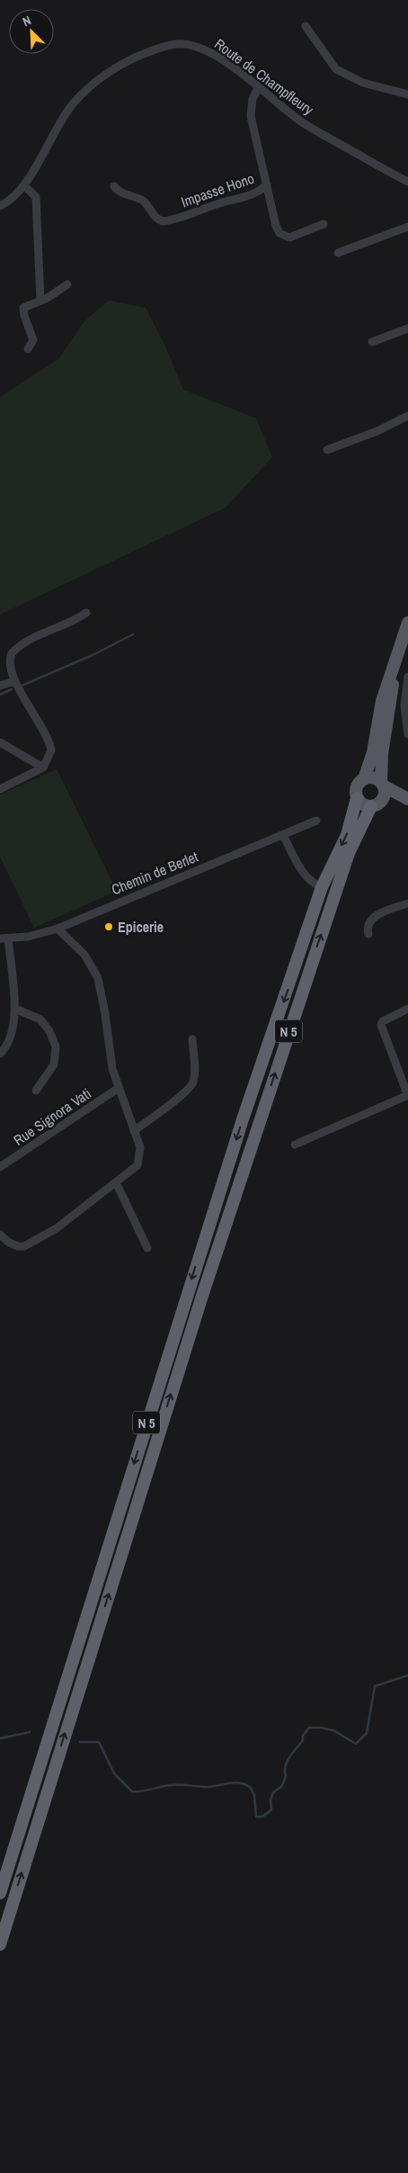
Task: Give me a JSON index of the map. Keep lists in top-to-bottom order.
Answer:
{
  "streets": {
    "highway": ["N 5"],
    "street": [
      "Route de Champfleury",
      "Impasse Hono",
      "Chemin de Berlet",
      "Rue Signora Vati"
    ]
  },
  "crossings": [
    ["Route de Champfleury", "Impasse Hono"]
  ],
  "places": ["Epicerie"],
  "north": "top left"
}
